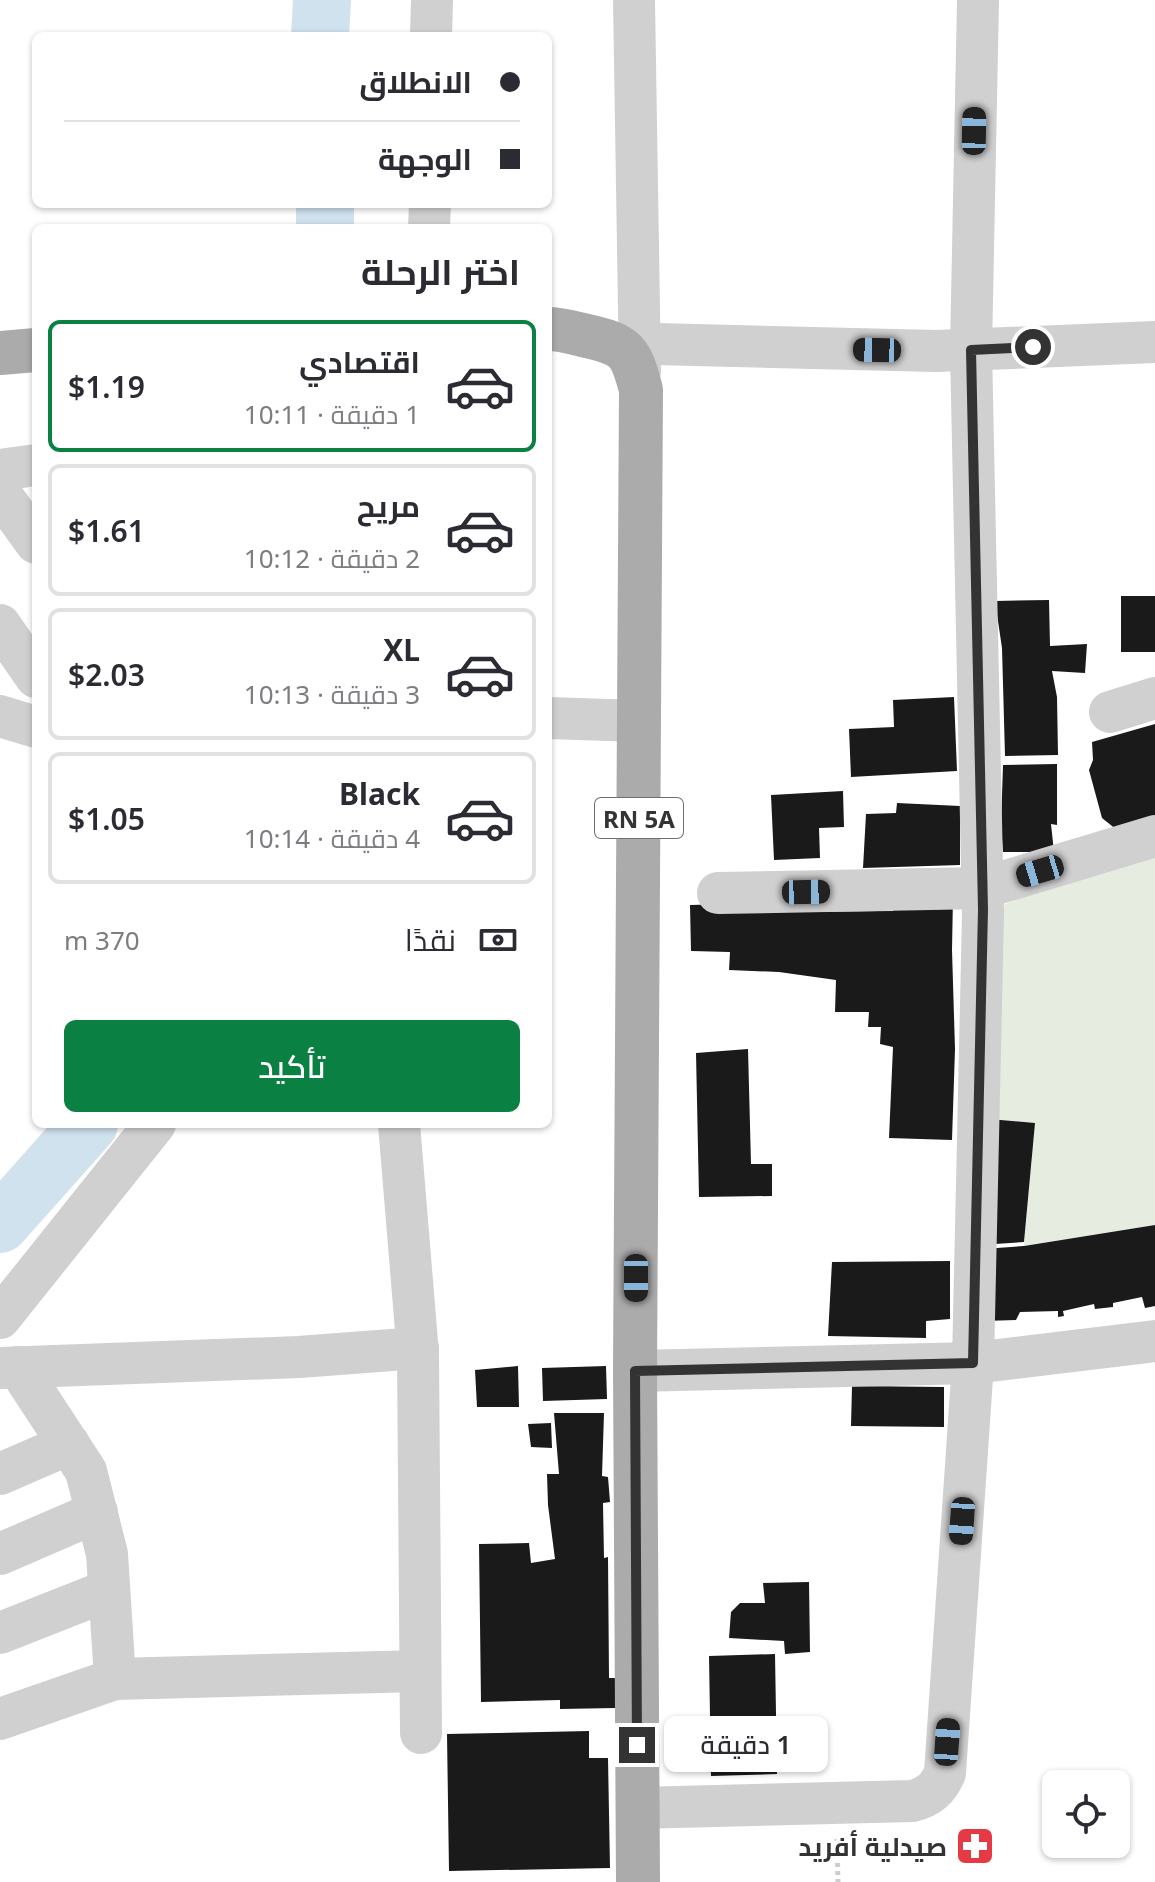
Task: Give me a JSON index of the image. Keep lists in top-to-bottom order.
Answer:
{
  "streets": {
    "main road": ["RN 5A"]
  },
  "places": {
    "pharmacy": ["صيدلية أفريد"]
  },
  "page": {
    "banner": ["الانطلاق", "الوجهة"],
    "heading": "اختر الرحلة",
    "list": [
      {
        "name": "اقتصادي",
        "note": "1 دقيقة · 10:11",
        "value": "$1.19"
      },
      {
        "name": "مريح",
        "note": "2 دقيقة · 10:12",
        "value": "$1.61"
      },
      {
        "name": "XL",
        "note": "3 دقيقة · 10:13",
        "value": "$2.03"
      },
      {
        "name": "Black",
        "note": "4 دقيقة · 10:14",
        "value": "$1.05"
      }
    ],
    "pay": ["نقدًا", "370 m"],
    "buttons": "تأكيد",
    "bubble": "1 دقيقة"
  }
}
